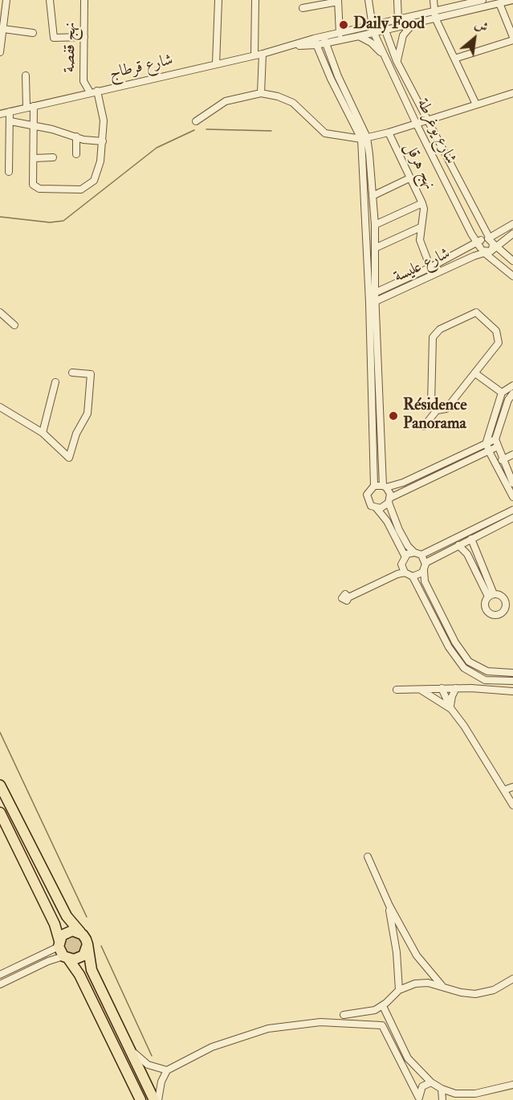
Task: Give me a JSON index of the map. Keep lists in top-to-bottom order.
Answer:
{
  "streets": {
    "street": [
      "نهج قفصة",
      "شارع قرطاج",
      "شارع يوغرطة",
      "نهج هرقل",
      "شارع عليسة"
    ]
  },
  "crossings": [
    ["نهج قفصة", "شارع قرطاج"],
    ["شارع قرطاج", "شارع يوغرطة"],
    ["شارع يوغرطة", "شارع عليسة"],
    ["نهج هرقل", "شارع عليسة"]
  ],
  "places": ["Daily Food", "Résidence Panorama"],
  "north": "top right"
}
